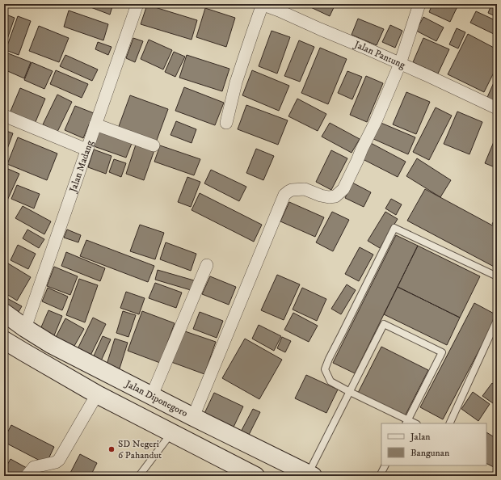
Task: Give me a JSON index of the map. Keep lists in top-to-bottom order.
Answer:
{
  "streets": {
    "main road": ["Jalan Diponegoro"],
    "street": ["Jalan Pantung", "Jalan Madang"]
  },
  "crossings": [
    ["Jalan Madang", "Jalan Diponegoro"]
  ],
  "places": ["SD Negeri 6 Pahandut"],
  "legend": ["Jalan", "Bangunan"]
}
